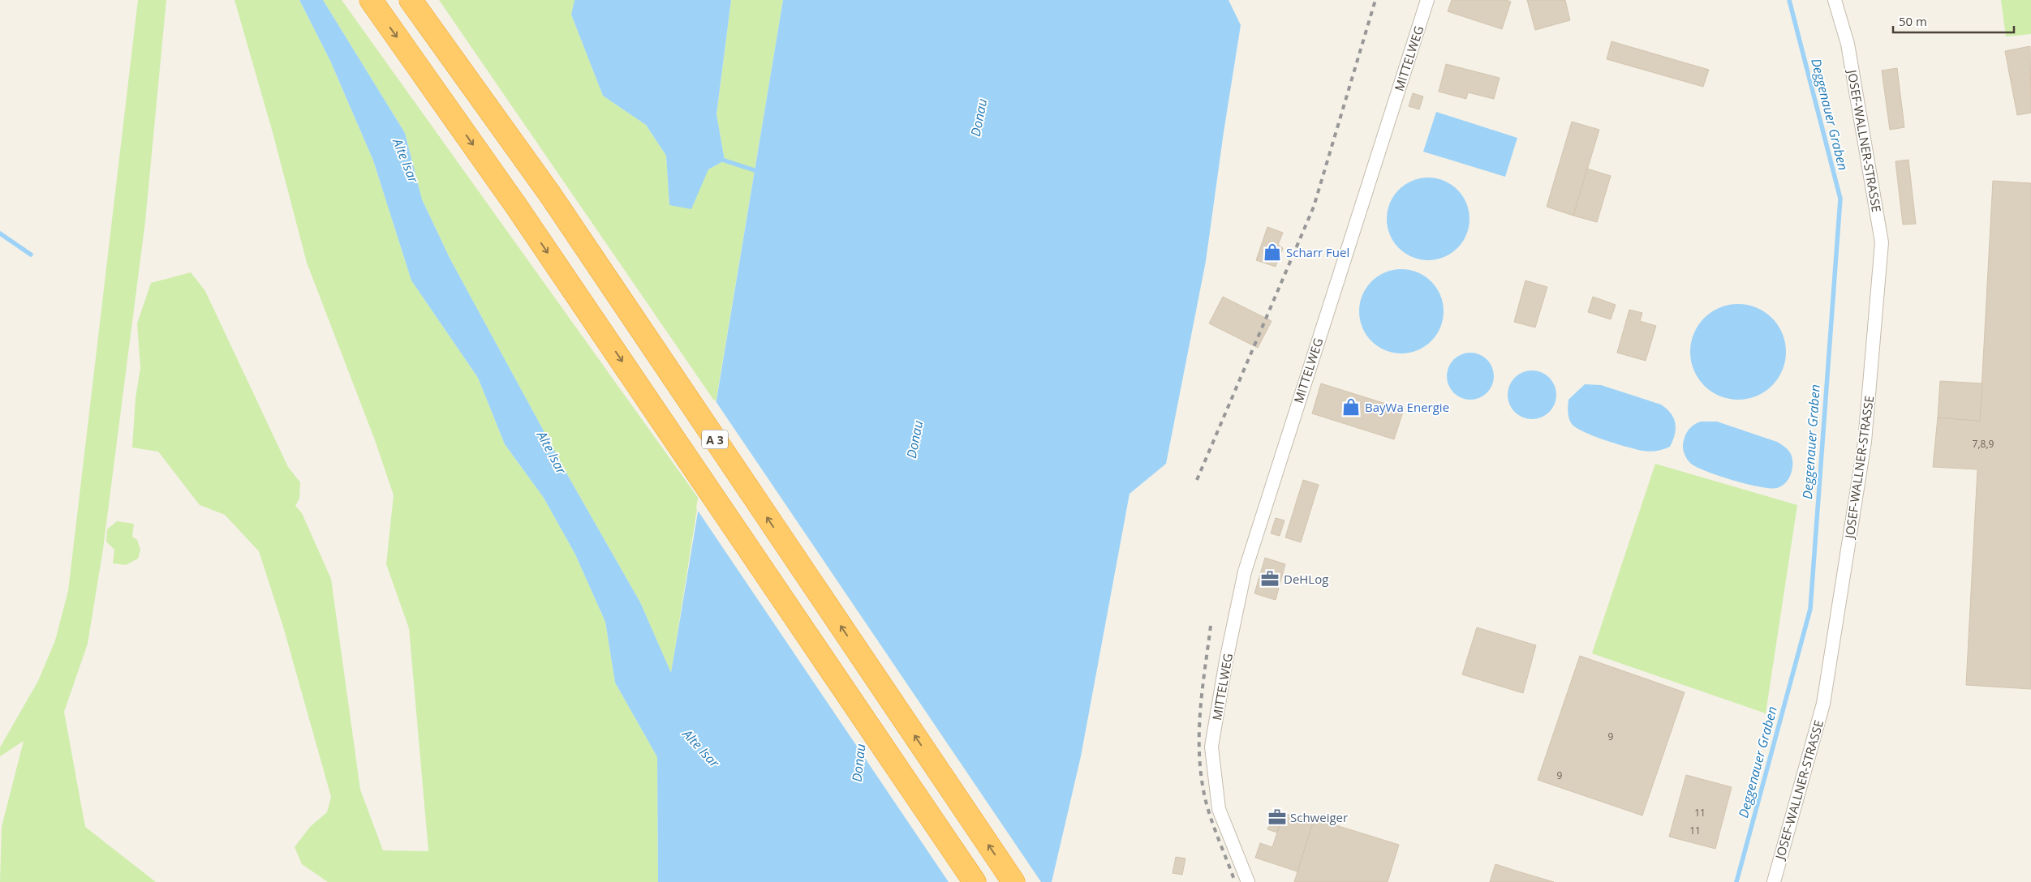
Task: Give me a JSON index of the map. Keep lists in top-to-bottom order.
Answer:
{
  "streets": {
    "highway": ["A 3"],
    "street": ["MITTELWEG", "JOSEF-WALLNER-STRASSE"]
  },
  "water": ["Deggenauer Graben", "Donau", "Alte Isar"],
  "places": {
    "shop": ["Scharr Fuel", "BayWa Energie"],
    "office": ["DeHLog", "Schweiger"]
  },
  "house_numbers": [
    "7,8,9",
    "9",
    "9",
    "11",
    "11"
  ],
  "scale_bar": "50 m"
}
